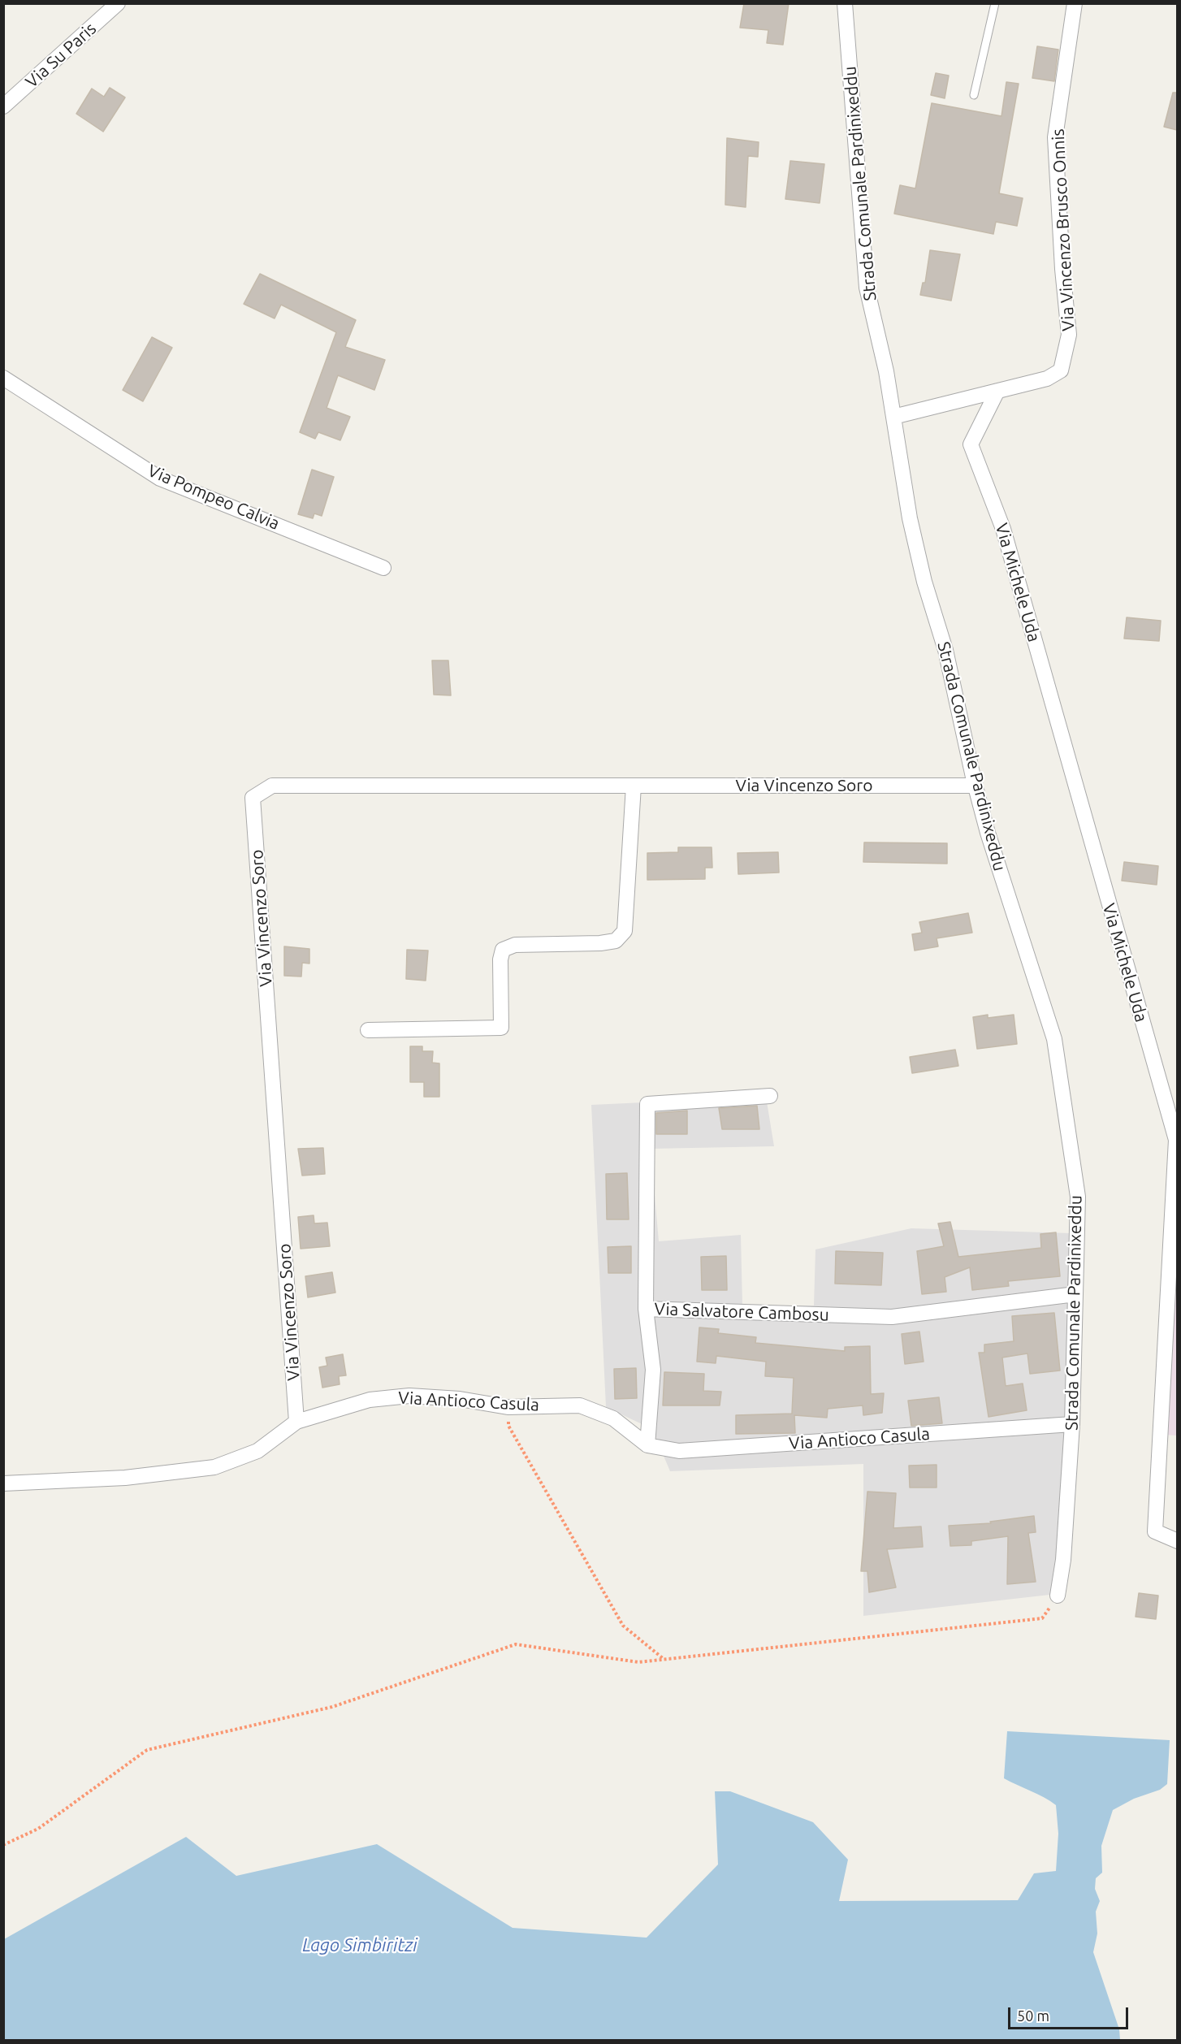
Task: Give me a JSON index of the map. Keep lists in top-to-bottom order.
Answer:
{
  "streets": {
    "street": [
      "Via Su Paris",
      "Strada Comunale Pardinixeddu",
      "Via Vincenzo Brusco Onnis",
      "Via Pompeo Calvia",
      "Via Michele Uda",
      "Via Vincenzo Soro",
      "Via Salvatore Cambosu",
      "Via Antioco Casula"
    ]
  },
  "crossings": [
    ["Strada Comunale Pardinixeddu", "Via Vincenzo Brusco Onnis"],
    ["Strada Comunale Pardinixeddu", "Via Vincenzo Soro"],
    ["Strada Comunale Pardinixeddu", "Via Salvatore Cambosu"],
    ["Strada Comunale Pardinixeddu", "Via Antioco Casula"],
    ["Via Vincenzo Brusco Onnis", "Via Michele Uda"],
    ["Via Vincenzo Soro", "Via Antioco Casula"]
  ],
  "water": ["Lago Simbiritzi"],
  "scale_bar": "50 m"
}
